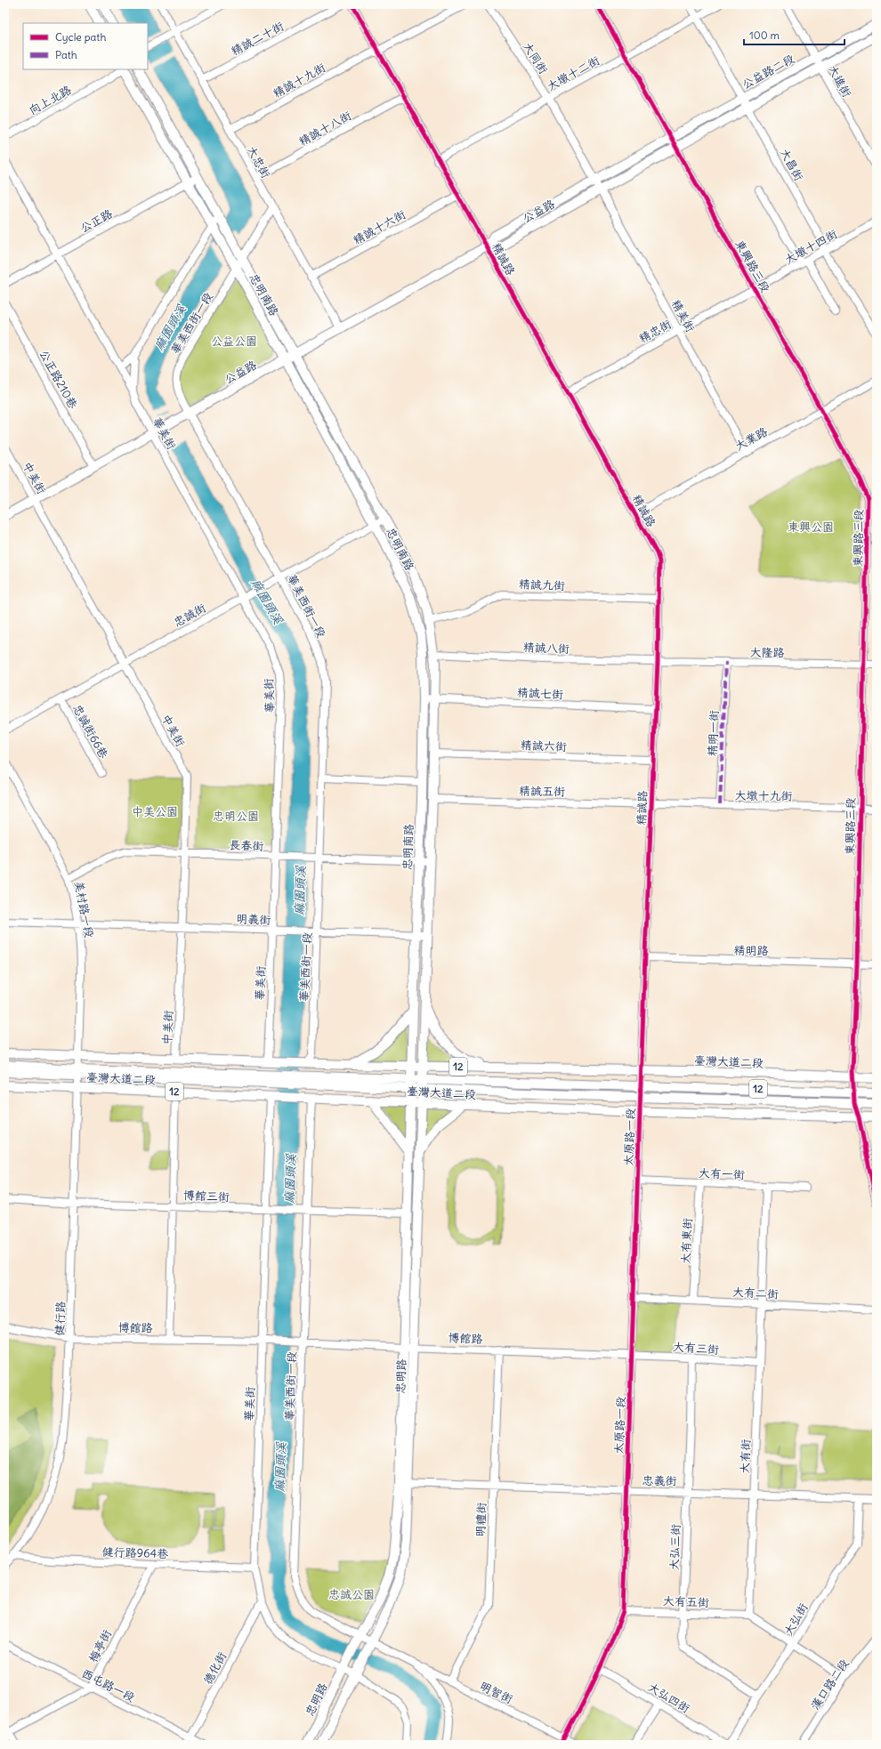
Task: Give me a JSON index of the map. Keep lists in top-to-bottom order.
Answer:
{
  "streets": {
    "main road": [
      "公益路二段",
      "公益路",
      "忠明南路",
      "臺灣大道二段",
      "12",
      "忠明路"
    ],
    "street": [
      "精誠二十街",
      "大同街",
      "大墩十二街",
      "精誠十九街",
      "大進街",
      "向上北路",
      "精誠十八街",
      "大忠街",
      "大昌街",
      "公正路",
      "精誠十六街",
      "大墩十四街",
      "精誠路",
      "東興路三段",
      "精美街",
      "華美西街一段",
      "精忠街",
      "公正路210巷",
      "華美街",
      "大業路",
      "中美街",
      "精誠九街",
      "忠誠街",
      "精誠八街",
      "大隆路",
      "精誠七街",
      "忠誠街66巷",
      "精明一街",
      "精誠六街",
      "精誠五街",
      "大墩十九街",
      "長春街",
      "美村路一段",
      "明義街",
      "精明路",
      "太原路一段",
      "大有一街",
      "博館三街",
      "大有東街",
      "大有二街",
      "健行路",
      "博館路",
      "大有三街",
      "大有街",
      "忠義街",
      "明禮街",
      "大弘三街",
      "健行路964巷",
      "大有五街",
      "大弘街",
      "梅亭街",
      "德化街",
      "漢口路二段",
      "西屯路一段",
      "明智街",
      "大弘四街"
    ]
  },
  "crossings": [
    ["精誠二十街", "大忠街"],
    ["大同街", "大墩十二街"],
    ["大同街", "公益路"],
    ["公益路二段", "大進街"],
    ["公益路二段", "大昌街"],
    ["公益路二段", "公益路"],
    ["公益路二段", "東興路三段"],
    ["大墩十二街", "大昌街"],
    ["大墩十二街", "精誠路"],
    ["大墩十二街", "東興路三段"],
    ["精誠十九街", "大忠街"],
    ["精誠十九街", "精誠路"],
    ["精誠十八街", "大忠街"],
    ["精誠十八街", "精誠路"],
    ["大忠街", "公益路"],
    ["大忠街", "精誠十六街"],
    ["大忠街", "華美西街一段"],
    ["大昌街", "大墩十四街"],
    ["公益路", "精誠路"],
    ["公益路", "東興路三段"],
    ["公益路", "忠明南路"],
    ["公益路", "精美街"],
    ["公益路", "華美西街一段"],
    ["公益路", "公正路210巷"],
    ["公益路", "華美街"],
    ["公益路", "中美街"],
    ["公正路", "忠明南路"],
    ["公正路", "華美街"],
    ["精誠十六街", "精誠路"],
    ["大墩十四街", "東興路三段"],
    ["大墩十四街", "精忠街"],
    ["精誠路", "精忠街"],
    ["精誠路", "大業路"],
    ["精誠路", "精誠九街"],
    ["精誠路", "精誠八街"],
    ["精誠路", "大隆路"],
    ["精誠路", "精誠七街"],
    ["精誠路", "精誠六街"],
    ["精誠路", "精誠五街"],
    ["精誠路", "大墩十九街"],
    ["精誠路", "精明路"],
    ["精誠路", "臺灣大道二段"],
    ["精誠路", "太原路一段"],
    ["東興路三段", "精忠街"],
    ["東興路三段", "大業路"],
    ["東興路三段", "大隆路"],
    ["東興路三段", "大墩十九街"],
    ["東興路三段", "精明路"],
    ["東興路三段", "臺灣大道二段"],
    ["忠明南路", "華美西街一段"],
    ["忠明南路", "精誠九街"],
    ["忠明南路", "忠誠街"],
    ["忠明南路", "精誠八街"],
    ["忠明南路", "精誠七街"],
    ["忠明南路", "精誠六街"],
    ["忠明南路", "精誠五街"],
    ["忠明南路", "長春街"],
    ["忠明南路", "明義街"],
    ["忠明南路", "臺灣大道二段"],
    ["忠明南路", "忠明路"],
    ["精美街", "精忠街"],
    ["精美街", "大業路"],
    ["華美西街一段", "忠誠街"],
    ["華美西街一段", "長春街"],
    ["華美西街一段", "明義街"],
    ["華美西街一段", "臺灣大道二段"],
    ["華美西街一段", "博館三街"],
    ["華美西街一段", "博館路"],
    ["華美西街一段", "忠明路"],
    ["華美西街一段", "明智街"],
    ["華美街", "忠誠街"],
    ["華美街", "長春街"],
    ["華美街", "明義街"],
    ["華美街", "臺灣大道二段"],
    ["華美街", "博館三街"],
    ["華美街", "博館路"],
    ["華美街", "忠明路"],
    ["華美街", "健行路964巷"],
    ["華美街", "德化街"],
    ["中美街", "忠誠街"],
    ["中美街", "長春街"],
    ["中美街", "明義街"],
    ["中美街", "臺灣大道二段"],
    ["忠誠街", "忠誠街66巷"],
    ["精誠八街", "大隆路"],
    ["大隆路", "精明一街"],
    ["精明一街", "大墩十九街"],
    ["精誠五街", "大墩十九街"],
    ["長春街", "美村路一段"],
    ["美村路一段", "明義街"],
    ["美村路一段", "臺灣大道二段"],
    ["美村路一段", "健行路"],
    ["臺灣大道二段", "太原路一段"],
    ["臺灣大道二段", "健行路"],
    ["臺灣大道二段", "忠明路"],
    ["太原路一段", "大有一街"],
    ["太原路一段", "大有二街"],
    ["太原路一段", "博館路"],
    ["太原路一段", "大有三街"],
    ["太原路一段", "忠義街"],
    ["太原路一段", "大有五街"],
    ["太原路一段", "明智街"],
    ["太原路一段", "大弘四街"],
    ["大有一街", "大有東街"],
    ["大有一街", "大有街"],
    ["博館三街", "健行路"],
    ["博館三街", "忠明路"],
    ["大有東街", "大有二街"],
    ["大有二街", "大有街"],
    ["健行路", "博館路"],
    ["健行路", "健行路964巷"],
    ["博館路", "大有三街"],
    ["博館路", "忠明路"],
    ["博館路", "明禮街"],
    ["大有三街", "大有街"],
    ["大有三街", "大弘三街"],
    ["忠明路", "忠義街"],
    ["大有街", "忠義街"],
    ["大有街", "大有五街"],
    ["忠義街", "明禮街"],
    ["忠義街", "大弘三街"],
    ["忠義街", "大弘街"],
    ["明禮街", "明智街"],
    ["大弘三街", "大有五街"],
    ["大弘三街", "大弘街"],
    ["健行路964巷", "梅亭街"],
    ["大弘街", "大弘四街"],
    ["梅亭街", "西屯路一段"],
    ["德化街", "西屯路一段"]
  ],
  "water": ["麻園頭溪"],
  "parks": [
    "公益公園",
    "東興公園",
    "中美公園",
    "忠明公園",
    "忠誠公園"
  ],
  "legend": ["Cycle path", "Path"],
  "scale_bar": "100 m"
}
